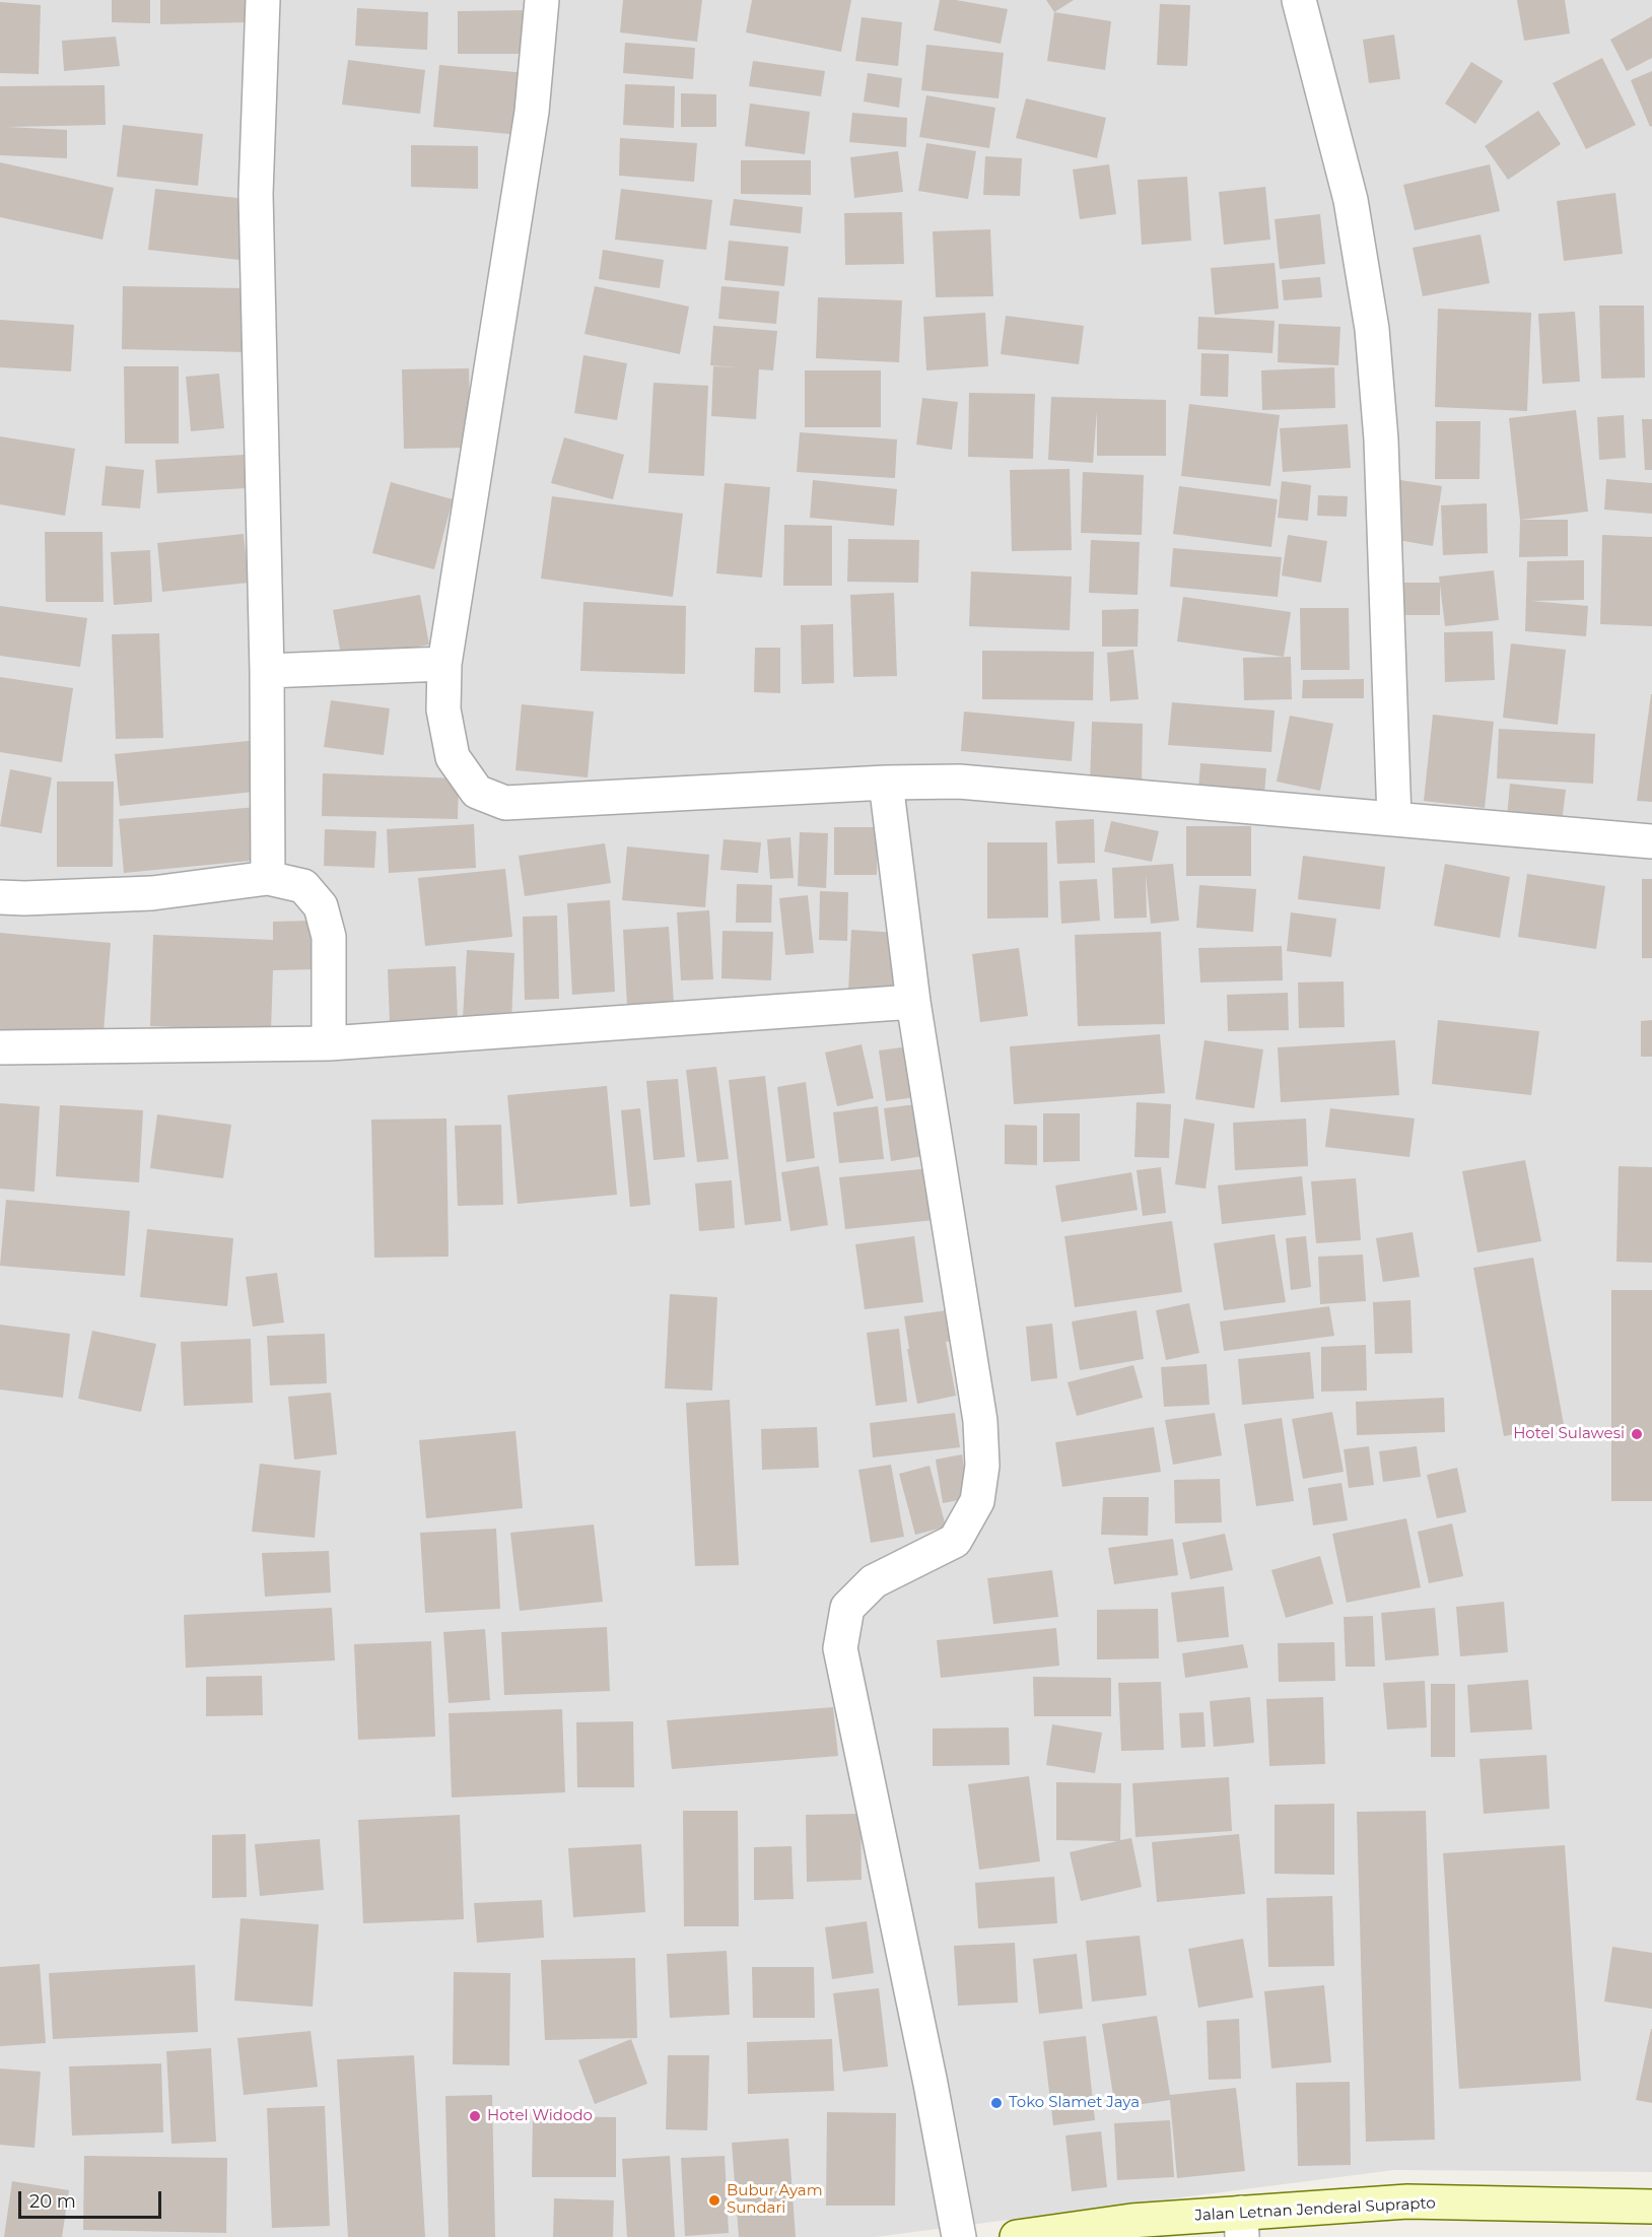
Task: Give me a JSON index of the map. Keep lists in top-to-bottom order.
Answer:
{
  "streets": {
    "main road": ["Jalan Letnan Jenderal Suprapto"]
  },
  "places": [
    "Hotel Sulawesi",
    "Toko Slamet Jaya",
    "Hotel Widodo",
    "Bubur Ayam Sundari"
  ],
  "scale_bar": "20 m"
}
